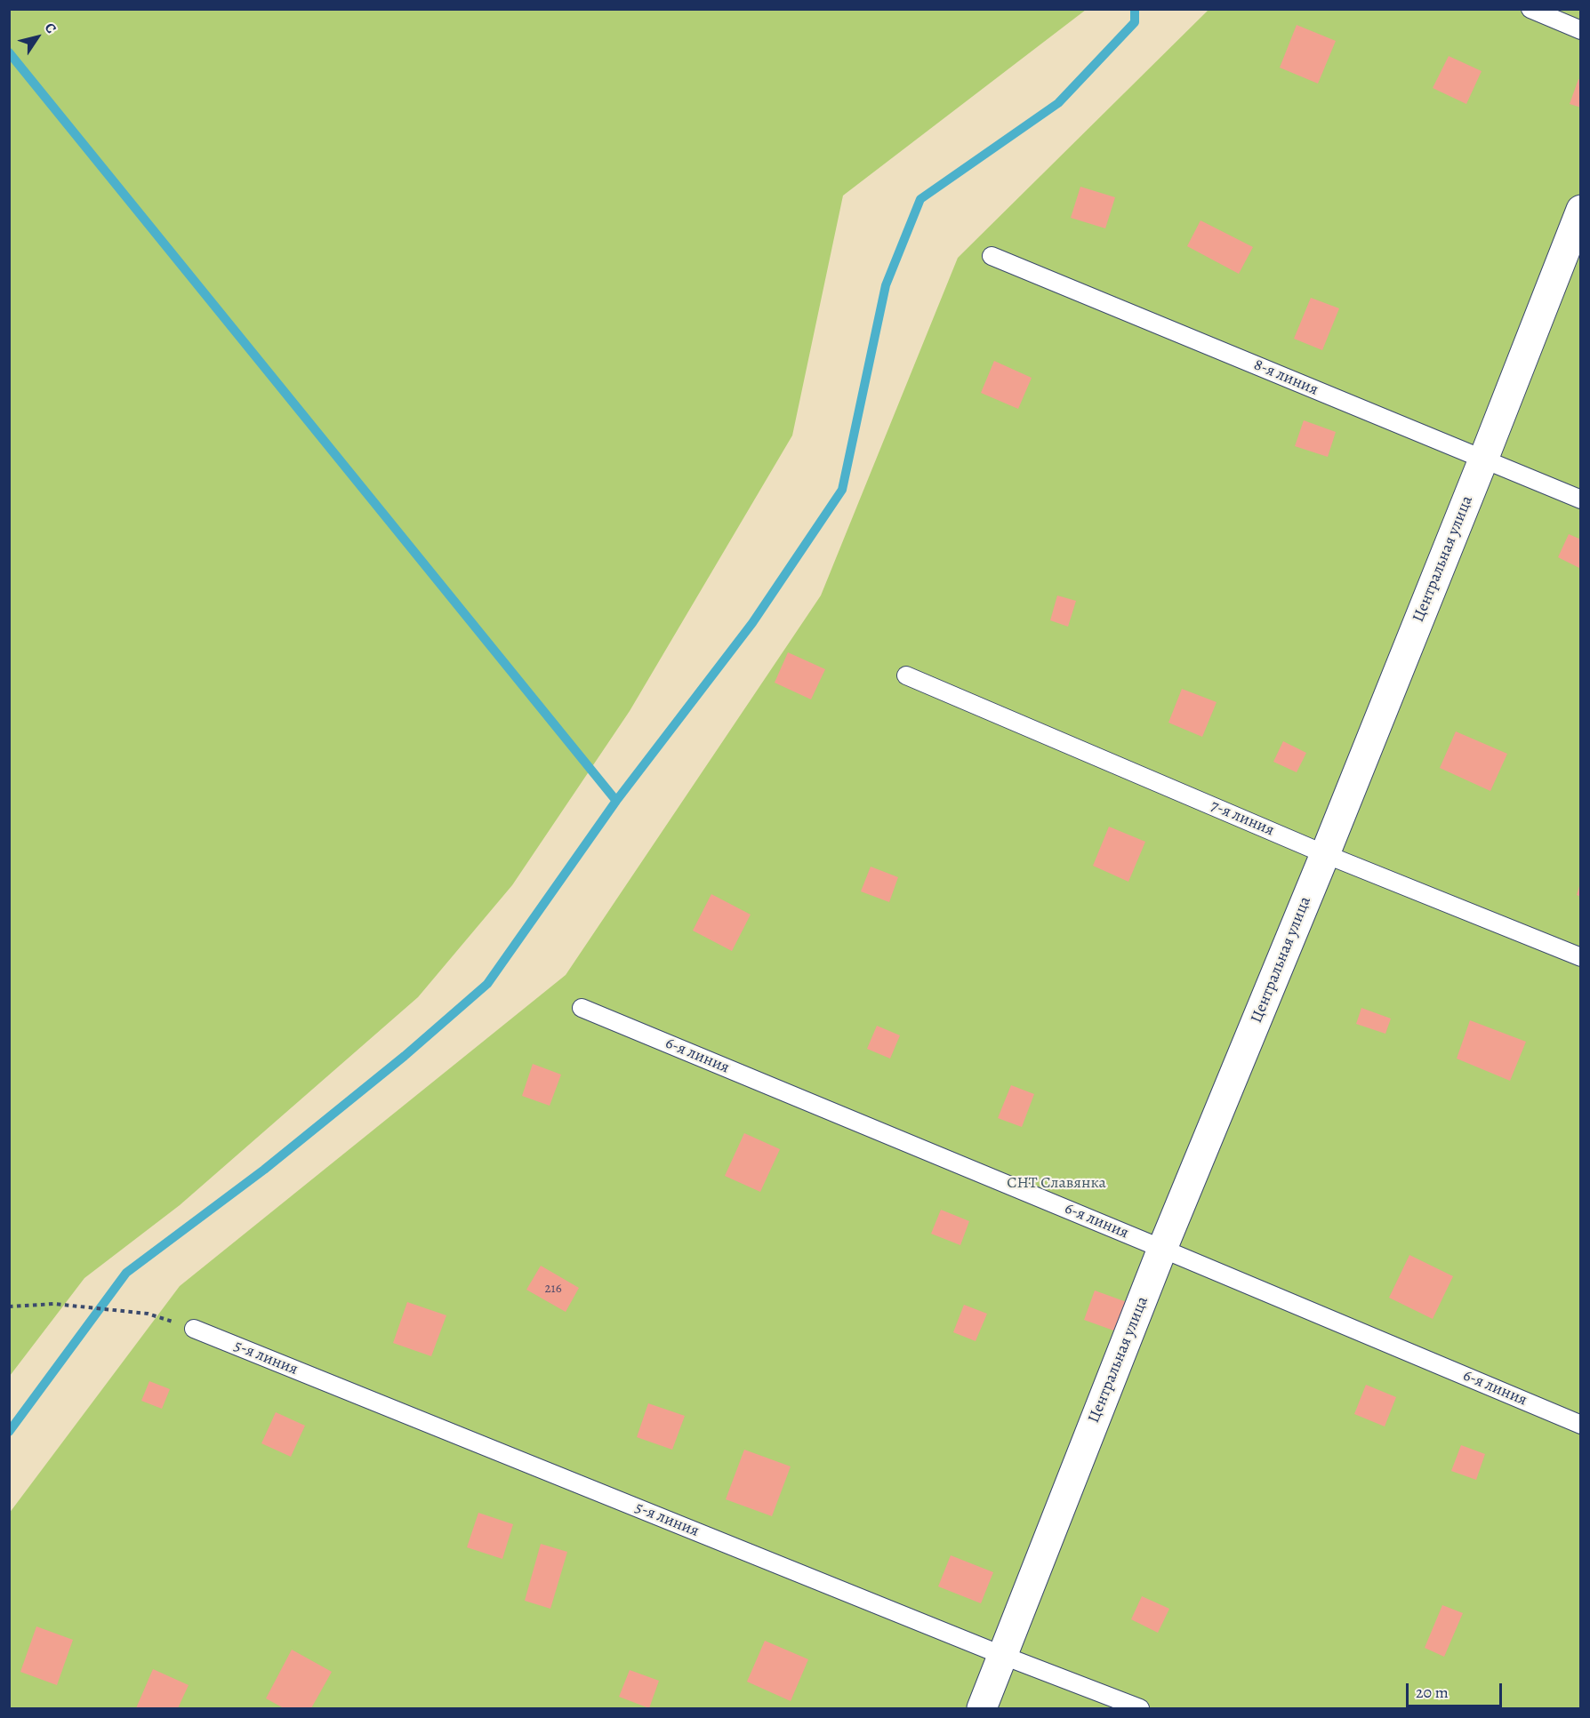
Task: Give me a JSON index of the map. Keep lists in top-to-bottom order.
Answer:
{
  "streets": {
    "street": ["Центральная улица"],
    "lane": [
      "8-я линия",
      "7-я линия",
      "6-я линия",
      "5-я линия"
    ]
  },
  "crossings": [
    ["8-я линия", "Центральная улица"],
    ["Центральная улица", "7-я линия"],
    ["Центральная улица", "6-я линия"],
    ["Центральная улица", "5-я линия"]
  ],
  "parks": ["СНТ Славянка"],
  "house_numbers": ["216"],
  "scale_bar": "20 m",
  "north": "top right"
}
